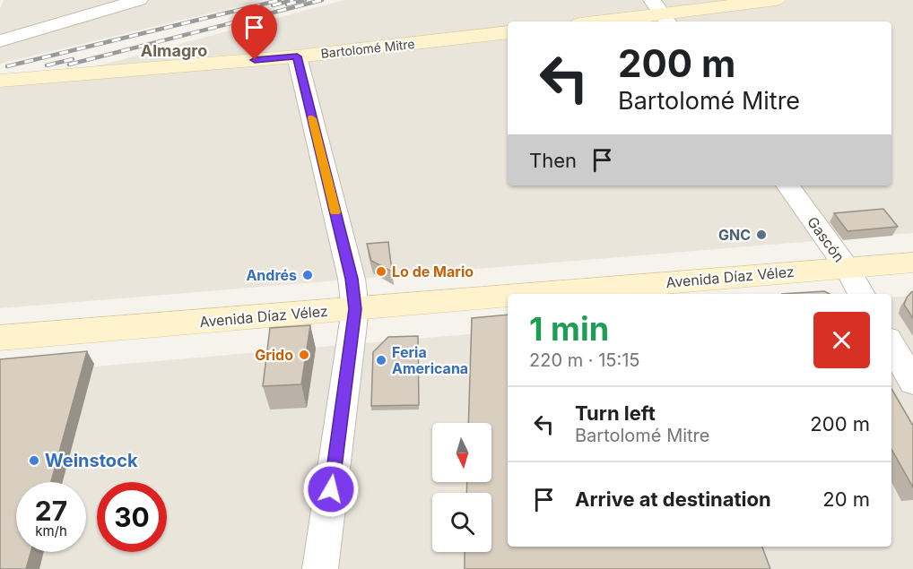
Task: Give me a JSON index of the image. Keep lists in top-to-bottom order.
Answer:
{
  "streets": {
    "street": ["Bartolomé Mitre", "Gascón", "Avenida Díaz Vélez"]
  },
  "crossings": [
    ["Gascón", "Avenida Díaz Vélez"]
  ],
  "districts": ["Almagro"],
  "places": [
    "GNC",
    "Lo de Mario",
    "Andrés",
    "Grido",
    "Feria Americana",
    "Weinstock"
  ],
  "north": "bottom",
  "page": {
    "turn": ["200 m", "Bartolomé Mitre"],
    "then": "Then",
    "heading": ["1 min", "220 m · 15:15"],
    "list": [
      {
        "name": "Turn left",
        "note": "Bartolomé Mitre",
        "value": "200 m"
      },
      {
        "name": "Arrive at destination",
        "value": "20 m"
      }
    ],
    "speed": "27 km/h",
    "limit": "30"
  }
}
